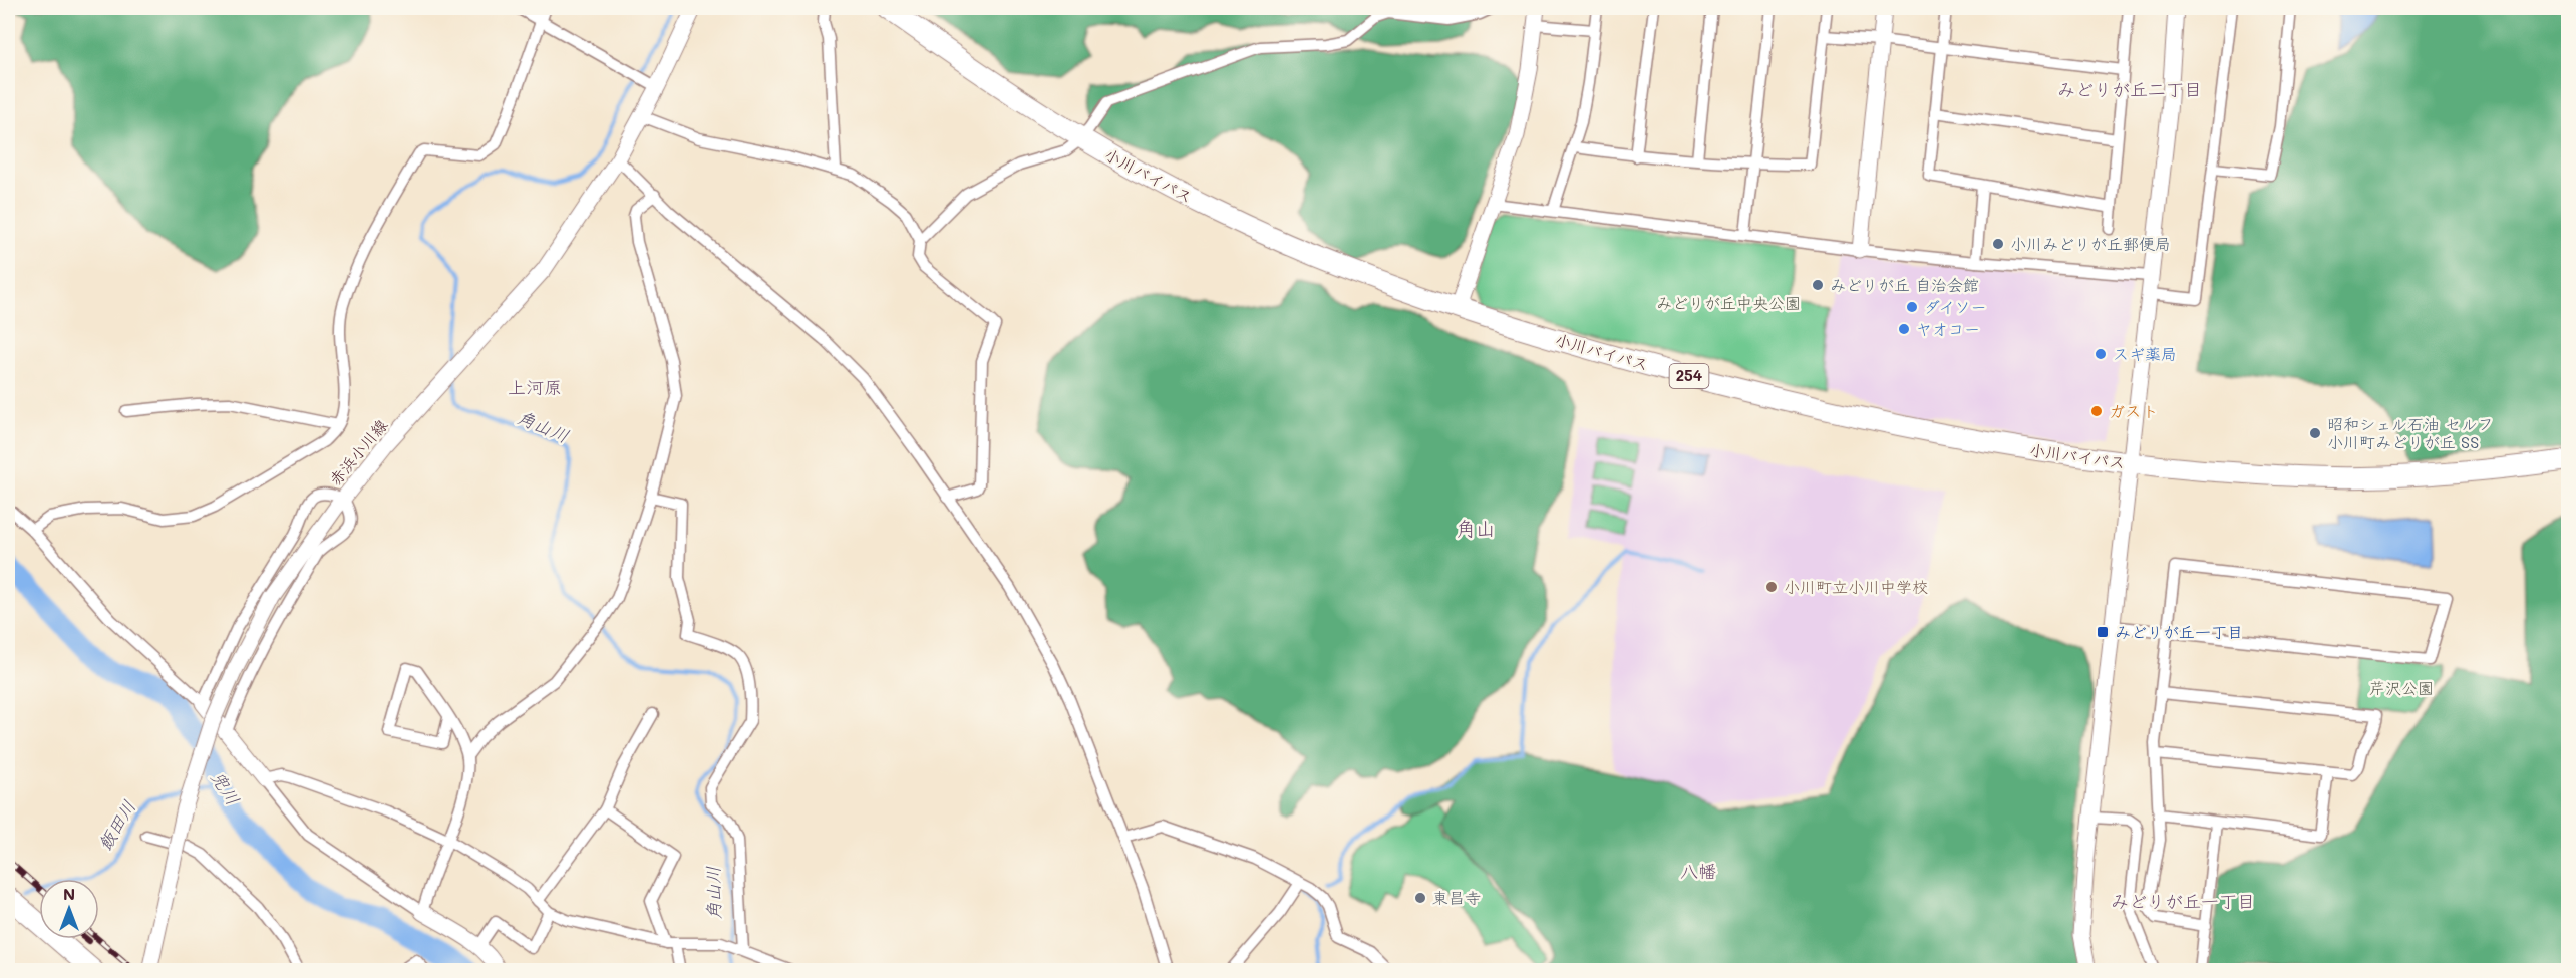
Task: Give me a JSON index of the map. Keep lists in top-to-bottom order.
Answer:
{
  "streets": {
    "highway": ["小川バイパス", "254"],
    "street": ["赤浜小川線"]
  },
  "districts": [
    "みどりが丘二丁目",
    "上河原",
    "角山",
    "八幡",
    "みどりが丘一丁目"
  ],
  "water": ["角山川", "兜川", "飯田川"],
  "parks": ["みどりが丘中央公園", "芹沢公園"],
  "places": {
    "other": [
      "小川みどりが丘郵便局",
      "みどりが丘 自治会館",
      "ダイソー",
      "ヤオコー",
      "スギ薬局",
      "ガスト",
      "昭和シェル石油 セルフ 小川町みどりが丘 SS",
      "小川町立小川中学校",
      "東昌寺"
    ],
    "transit": ["みどりが丘一丁目"]
  },
  "north": "top"
}
